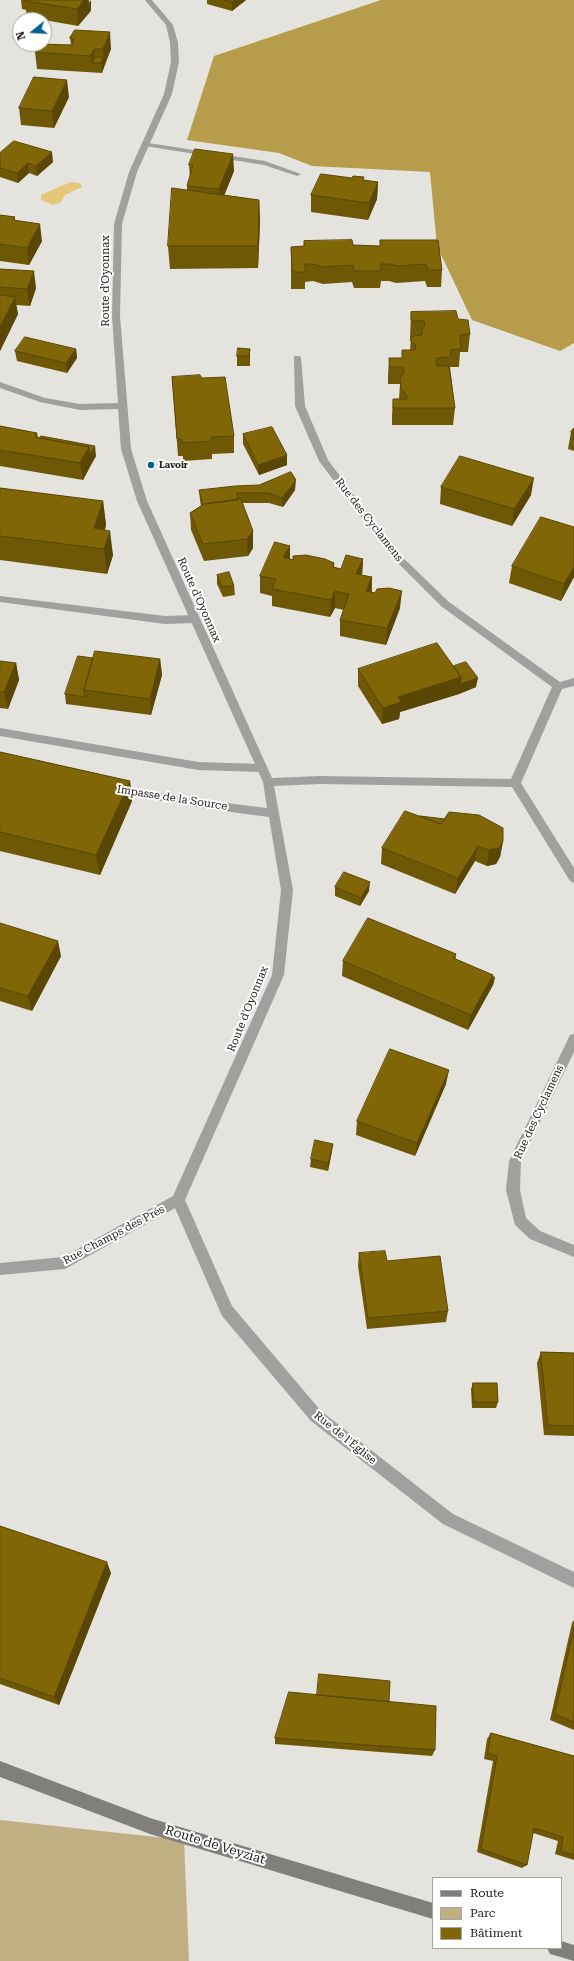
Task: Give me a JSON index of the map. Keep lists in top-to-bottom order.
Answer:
{
  "streets": {
    "street": [
      "Route d'Oyonnax",
      "Rue des Cyclamens",
      "Impasse de la Source",
      "Rue Champs des Prés",
      "Rue de l'Église",
      "Route de Veyziat"
    ]
  },
  "crossings": [
    ["Route d'Oyonnax", "Impasse de la Source"],
    ["Route d'Oyonnax", "Rue Champs des Prés"],
    ["Route d'Oyonnax", "Rue de l'Église"],
    ["Rue Champs des Prés", "Rue de l'Église"]
  ],
  "places": ["Lavoir"],
  "legend": ["Route", "Parc", "Bâtiment"],
  "north": "left"
}
